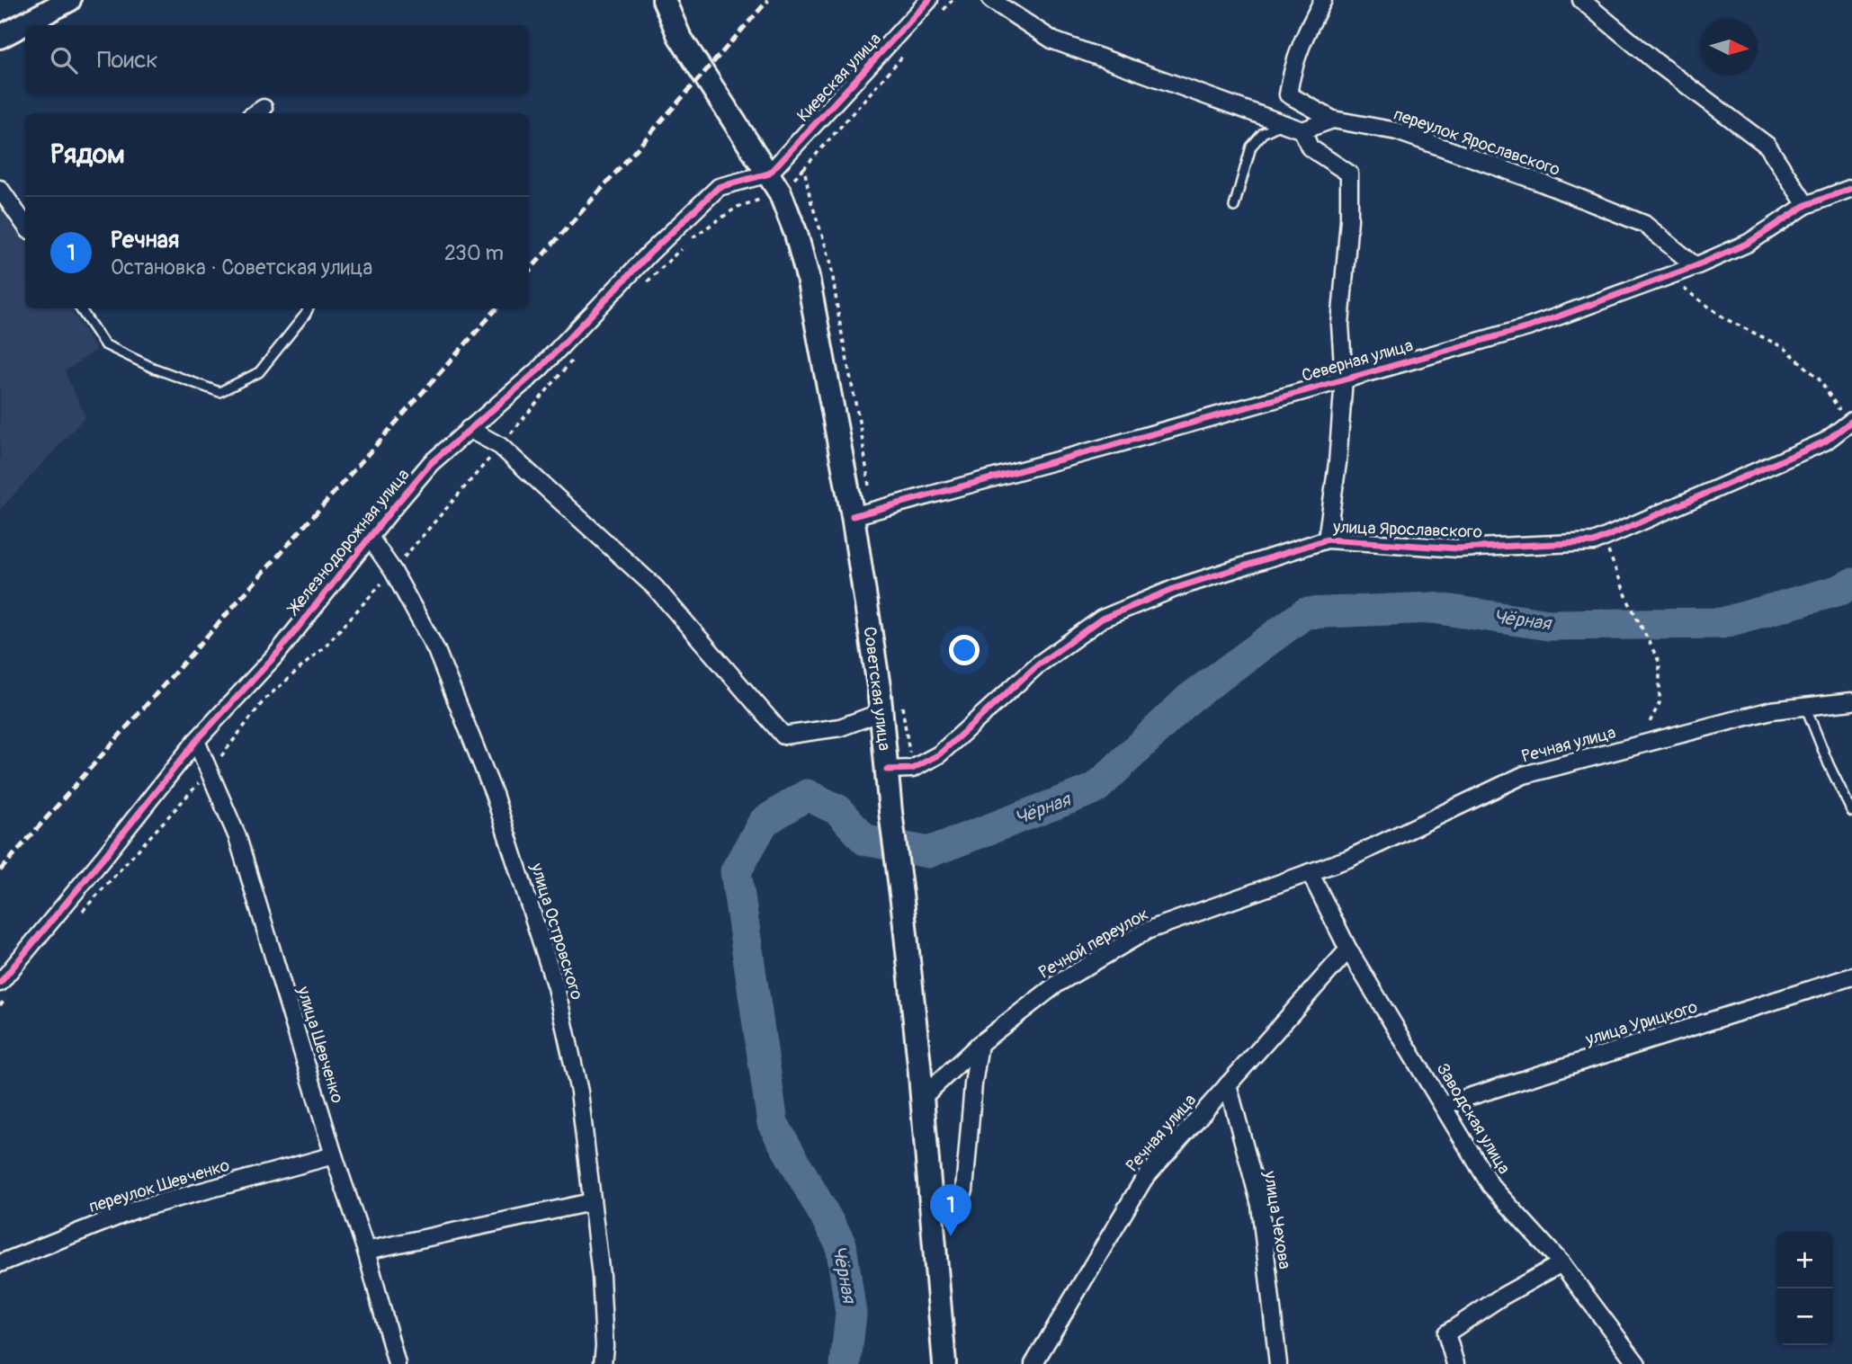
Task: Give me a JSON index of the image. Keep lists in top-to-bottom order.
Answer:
{
  "streets": {
    "main road": ["Советская улица"],
    "street": [
      "Киевская улица",
      "переулок Ярославского",
      "Северная улица",
      "улица Ярославского",
      "Железнодорожная улица",
      "Речная улица",
      "улица Островского",
      "Речной переулок",
      "улица Урицкого",
      "улица Шевченко",
      "Заводская улица",
      "переулок Шевченко",
      "улица Чехова"
    ]
  },
  "crossings": [
    ["Киевская улица", "Железнодорожная улица"],
    ["Киевская улица", "Советская улица"],
    ["переулок Ярославского", "Северная улица"],
    ["переулок Ярославского", "улица Ярославского"],
    ["Северная улица", "улица Ярославского"],
    ["Северная улица", "Советская улица"],
    ["улица Ярославского", "Советская улица"],
    ["Железнодорожная улица", "Советская улица"],
    ["Железнодорожная улица", "улица Островского"],
    ["Железнодорожная улица", "улица Шевченко"],
    ["Советская улица", "Речной переулок"],
    ["Речная улица", "Речной переулок"],
    ["Речная улица", "Заводская улица"],
    ["Речная улица", "улица Чехова"],
    ["Речной переулок", "Заводская улица"],
    ["улица Урицкого", "Заводская улица"],
    ["улица Шевченко", "переулок Шевченко"]
  ],
  "water": ["Чёрная"],
  "north": "right",
  "page": {
    "search": "Поиск",
    "heading": "Рядом",
    "list": [
      {
        "mark": "1",
        "name": "Речная",
        "note": "Остановка · Советская улица",
        "value": "230 m"
      }
    ],
    "pins": "1",
    "map_buttons": ["+", "−"]
  }
}
